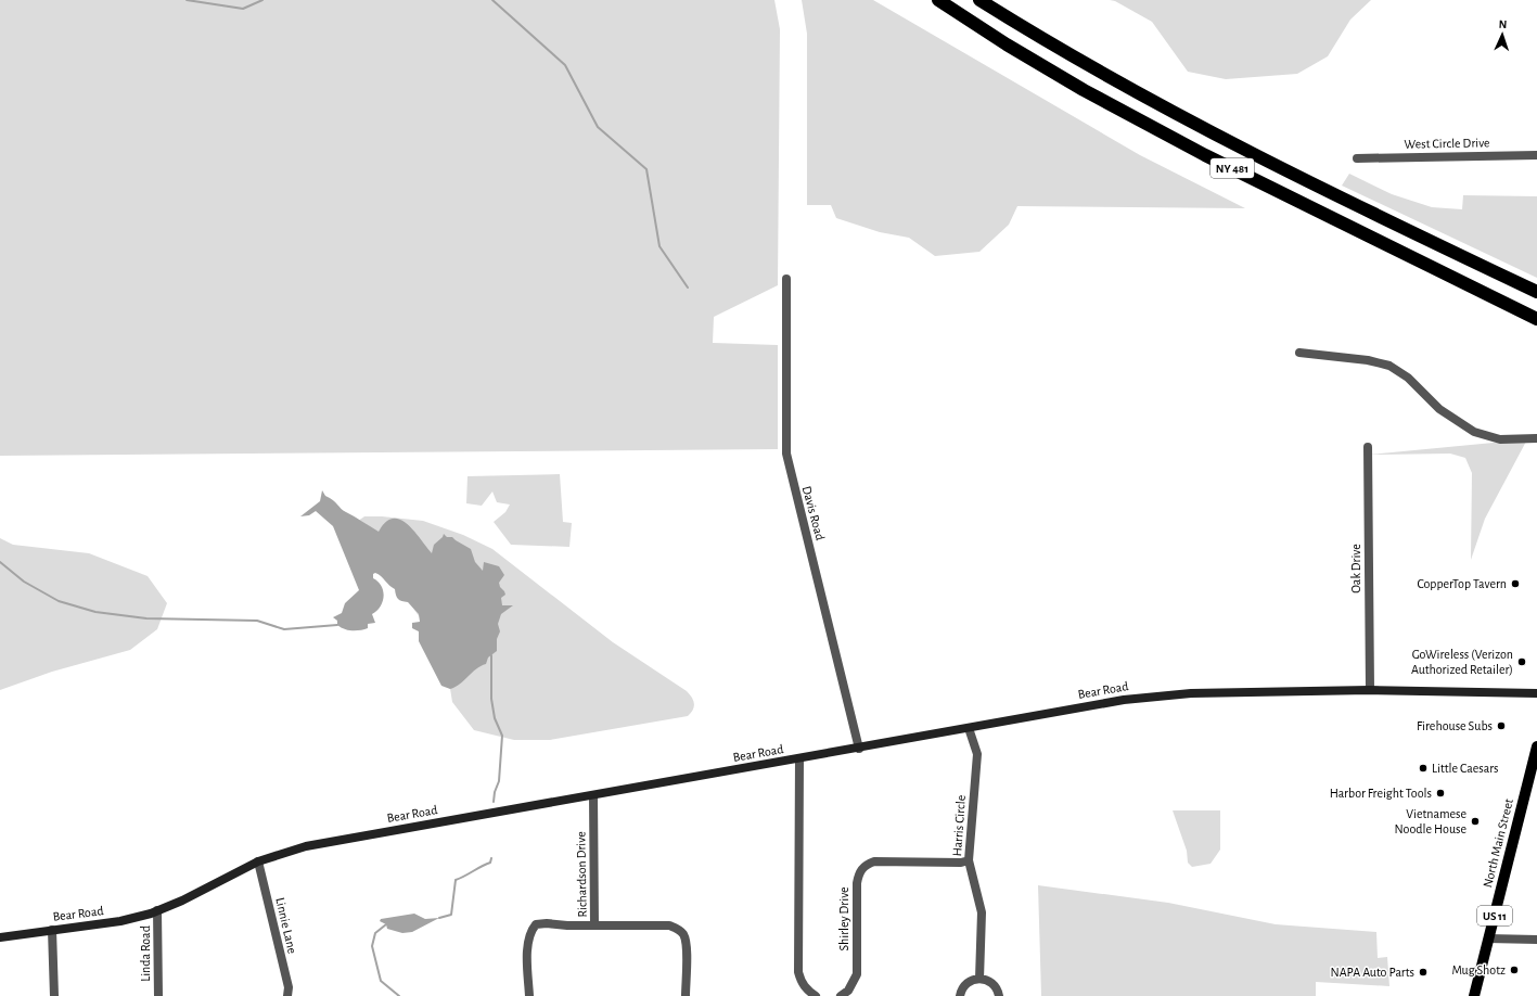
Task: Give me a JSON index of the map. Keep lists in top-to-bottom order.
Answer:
{
  "streets": {
    "highway": ["NY 481"],
    "main road": ["Bear Road", "North Main Street", "US 11"],
    "street": [
      "West Circle Drive",
      "Davis Road",
      "Oak Drive",
      "Harris Circle",
      "Richardson Drive",
      "Shirley Drive",
      "Linnie Lane",
      "Linda Road"
    ]
  },
  "crossings": [
    ["Davis Road", "Bear Road"],
    ["Oak Drive", "Bear Road"],
    ["Bear Road", "Harris Circle"],
    ["Bear Road", "Richardson Drive"],
    ["Bear Road", "Linnie Lane"],
    ["Bear Road", "Linda Road"],
    ["Harris Circle", "Shirley Drive"]
  ],
  "places": [
    "CopperTop Tavern",
    "GoWireless (Verizon Authorized Retailer)",
    "Firehouse Subs",
    "Little Caesars",
    "Harbor Freight Tools",
    "Vietnamese Noodle House",
    "Mug Shotz",
    "NAPA Auto Parts"
  ],
  "north": "top"
}
